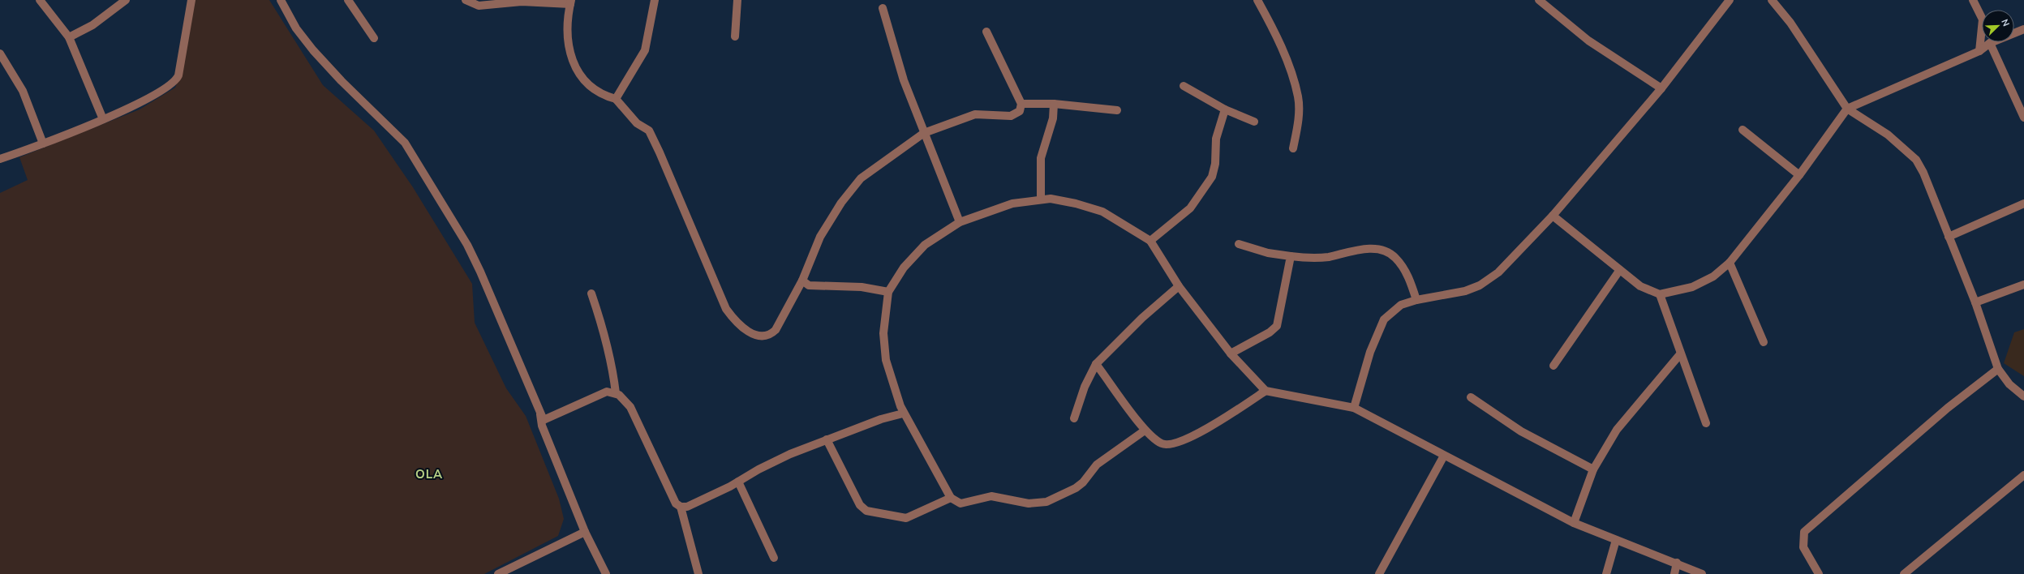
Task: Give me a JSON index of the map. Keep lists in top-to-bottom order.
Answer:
{
  "districts": ["OLA"],
  "north": "top right"
}
